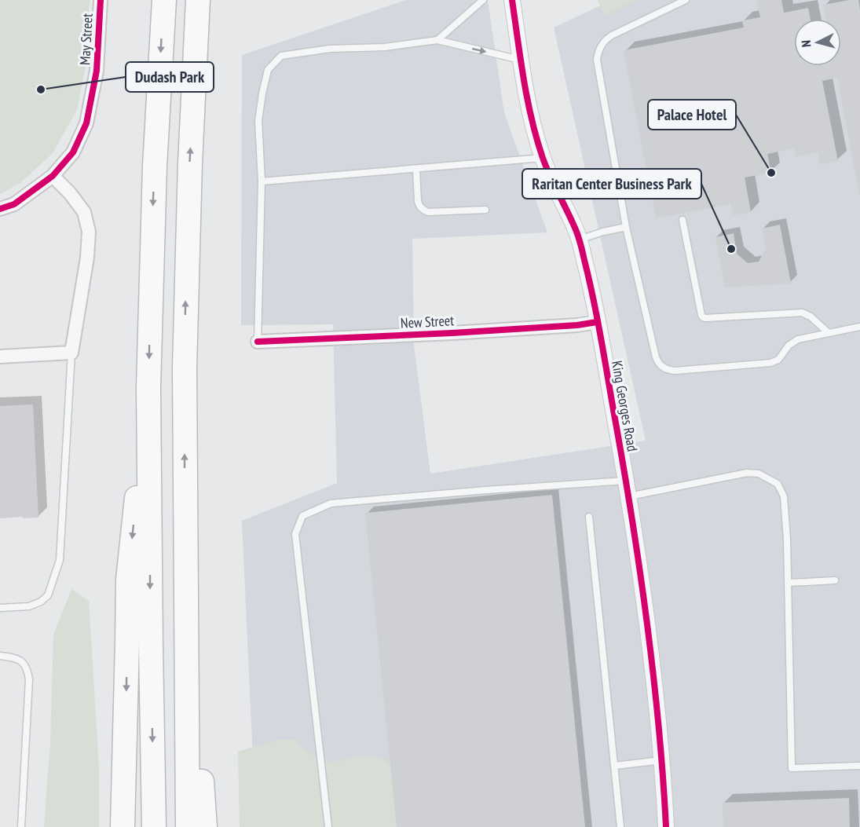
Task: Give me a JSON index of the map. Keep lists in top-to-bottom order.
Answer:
{
  "streets": {
    "street": ["May Street", "New Street", "King Georges Road"]
  },
  "crossings": [
    ["New Street", "King Georges Road"]
  ],
  "places": ["Dudash Park", "Palace Hotel", "Raritan Center Business Park"],
  "north": "left"
}
